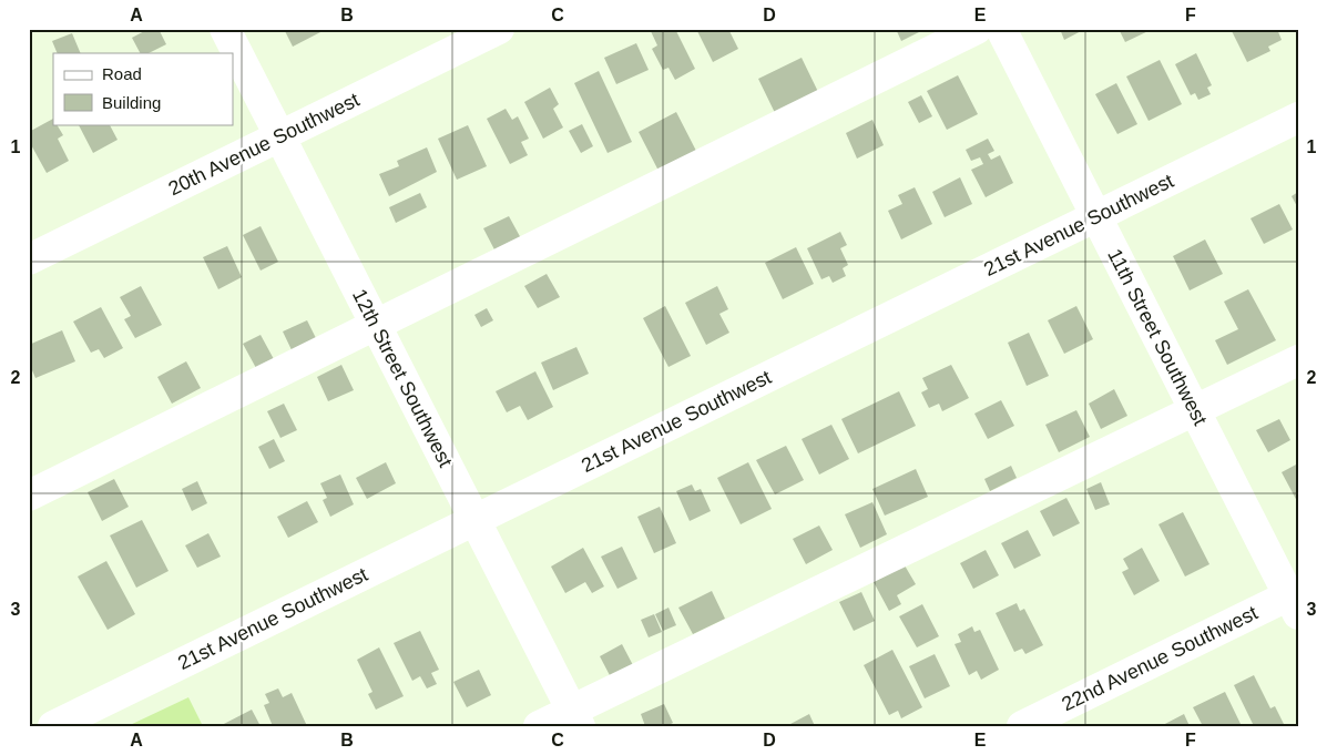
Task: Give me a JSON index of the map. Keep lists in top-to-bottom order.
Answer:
{
  "streets": {
    "street": [
      "20th Avenue Southwest",
      "21st Avenue Southwest",
      "11th Street Southwest",
      "12th Street Southwest",
      "22nd Avenue Southwest"
    ]
  },
  "crossings": [
    ["20th Avenue Southwest", "12th Street Southwest"],
    ["21st Avenue Southwest", "11th Street Southwest"],
    ["21st Avenue Southwest", "12th Street Southwest"],
    ["11th Street Southwest", "22nd Avenue Southwest"]
  ],
  "legend": ["Road", "Building"],
  "grid": {
    "columns": [
      "A",
      "B",
      "C",
      "D",
      "E",
      "F"
    ],
    "rows": ["1", "2", "3"]
  }
}
